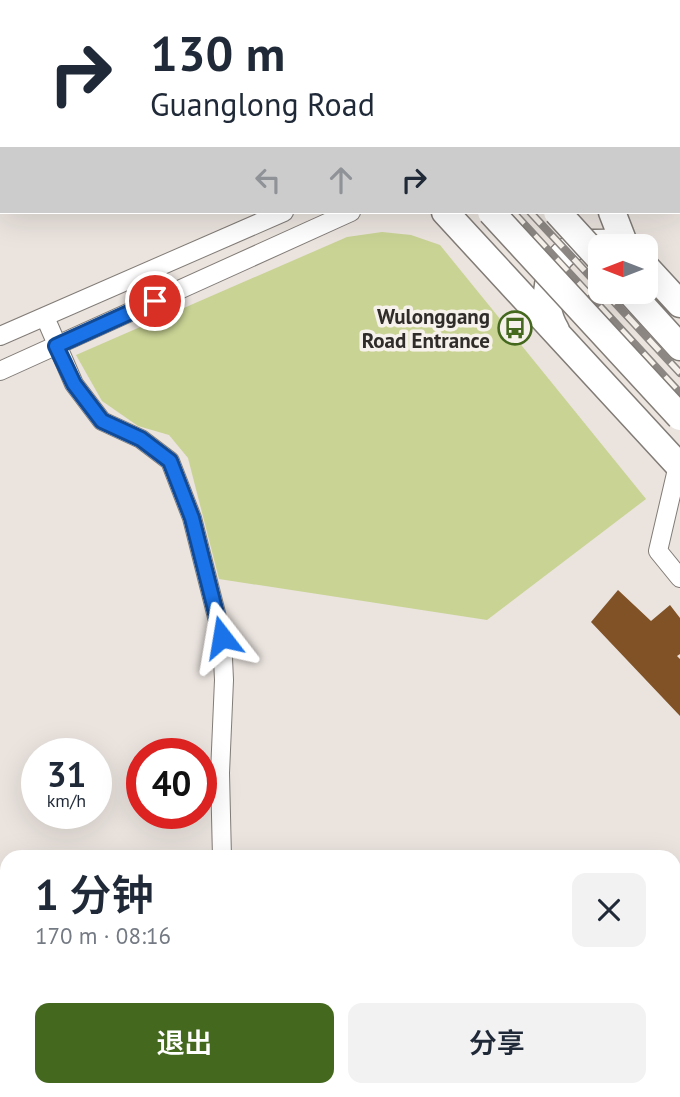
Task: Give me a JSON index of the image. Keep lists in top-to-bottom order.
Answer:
{
  "places": {
    "bus stop": ["Wulonggang Road Entrance"]
  },
  "north": "left",
  "page": {
    "turn": ["130 m", "Guanglong Road"],
    "speed": "31 km/h",
    "limit": "40",
    "heading": ["1 分钟", "170 m · 08:16"],
    "buttons": ["退出", "分享"]
  }
}
